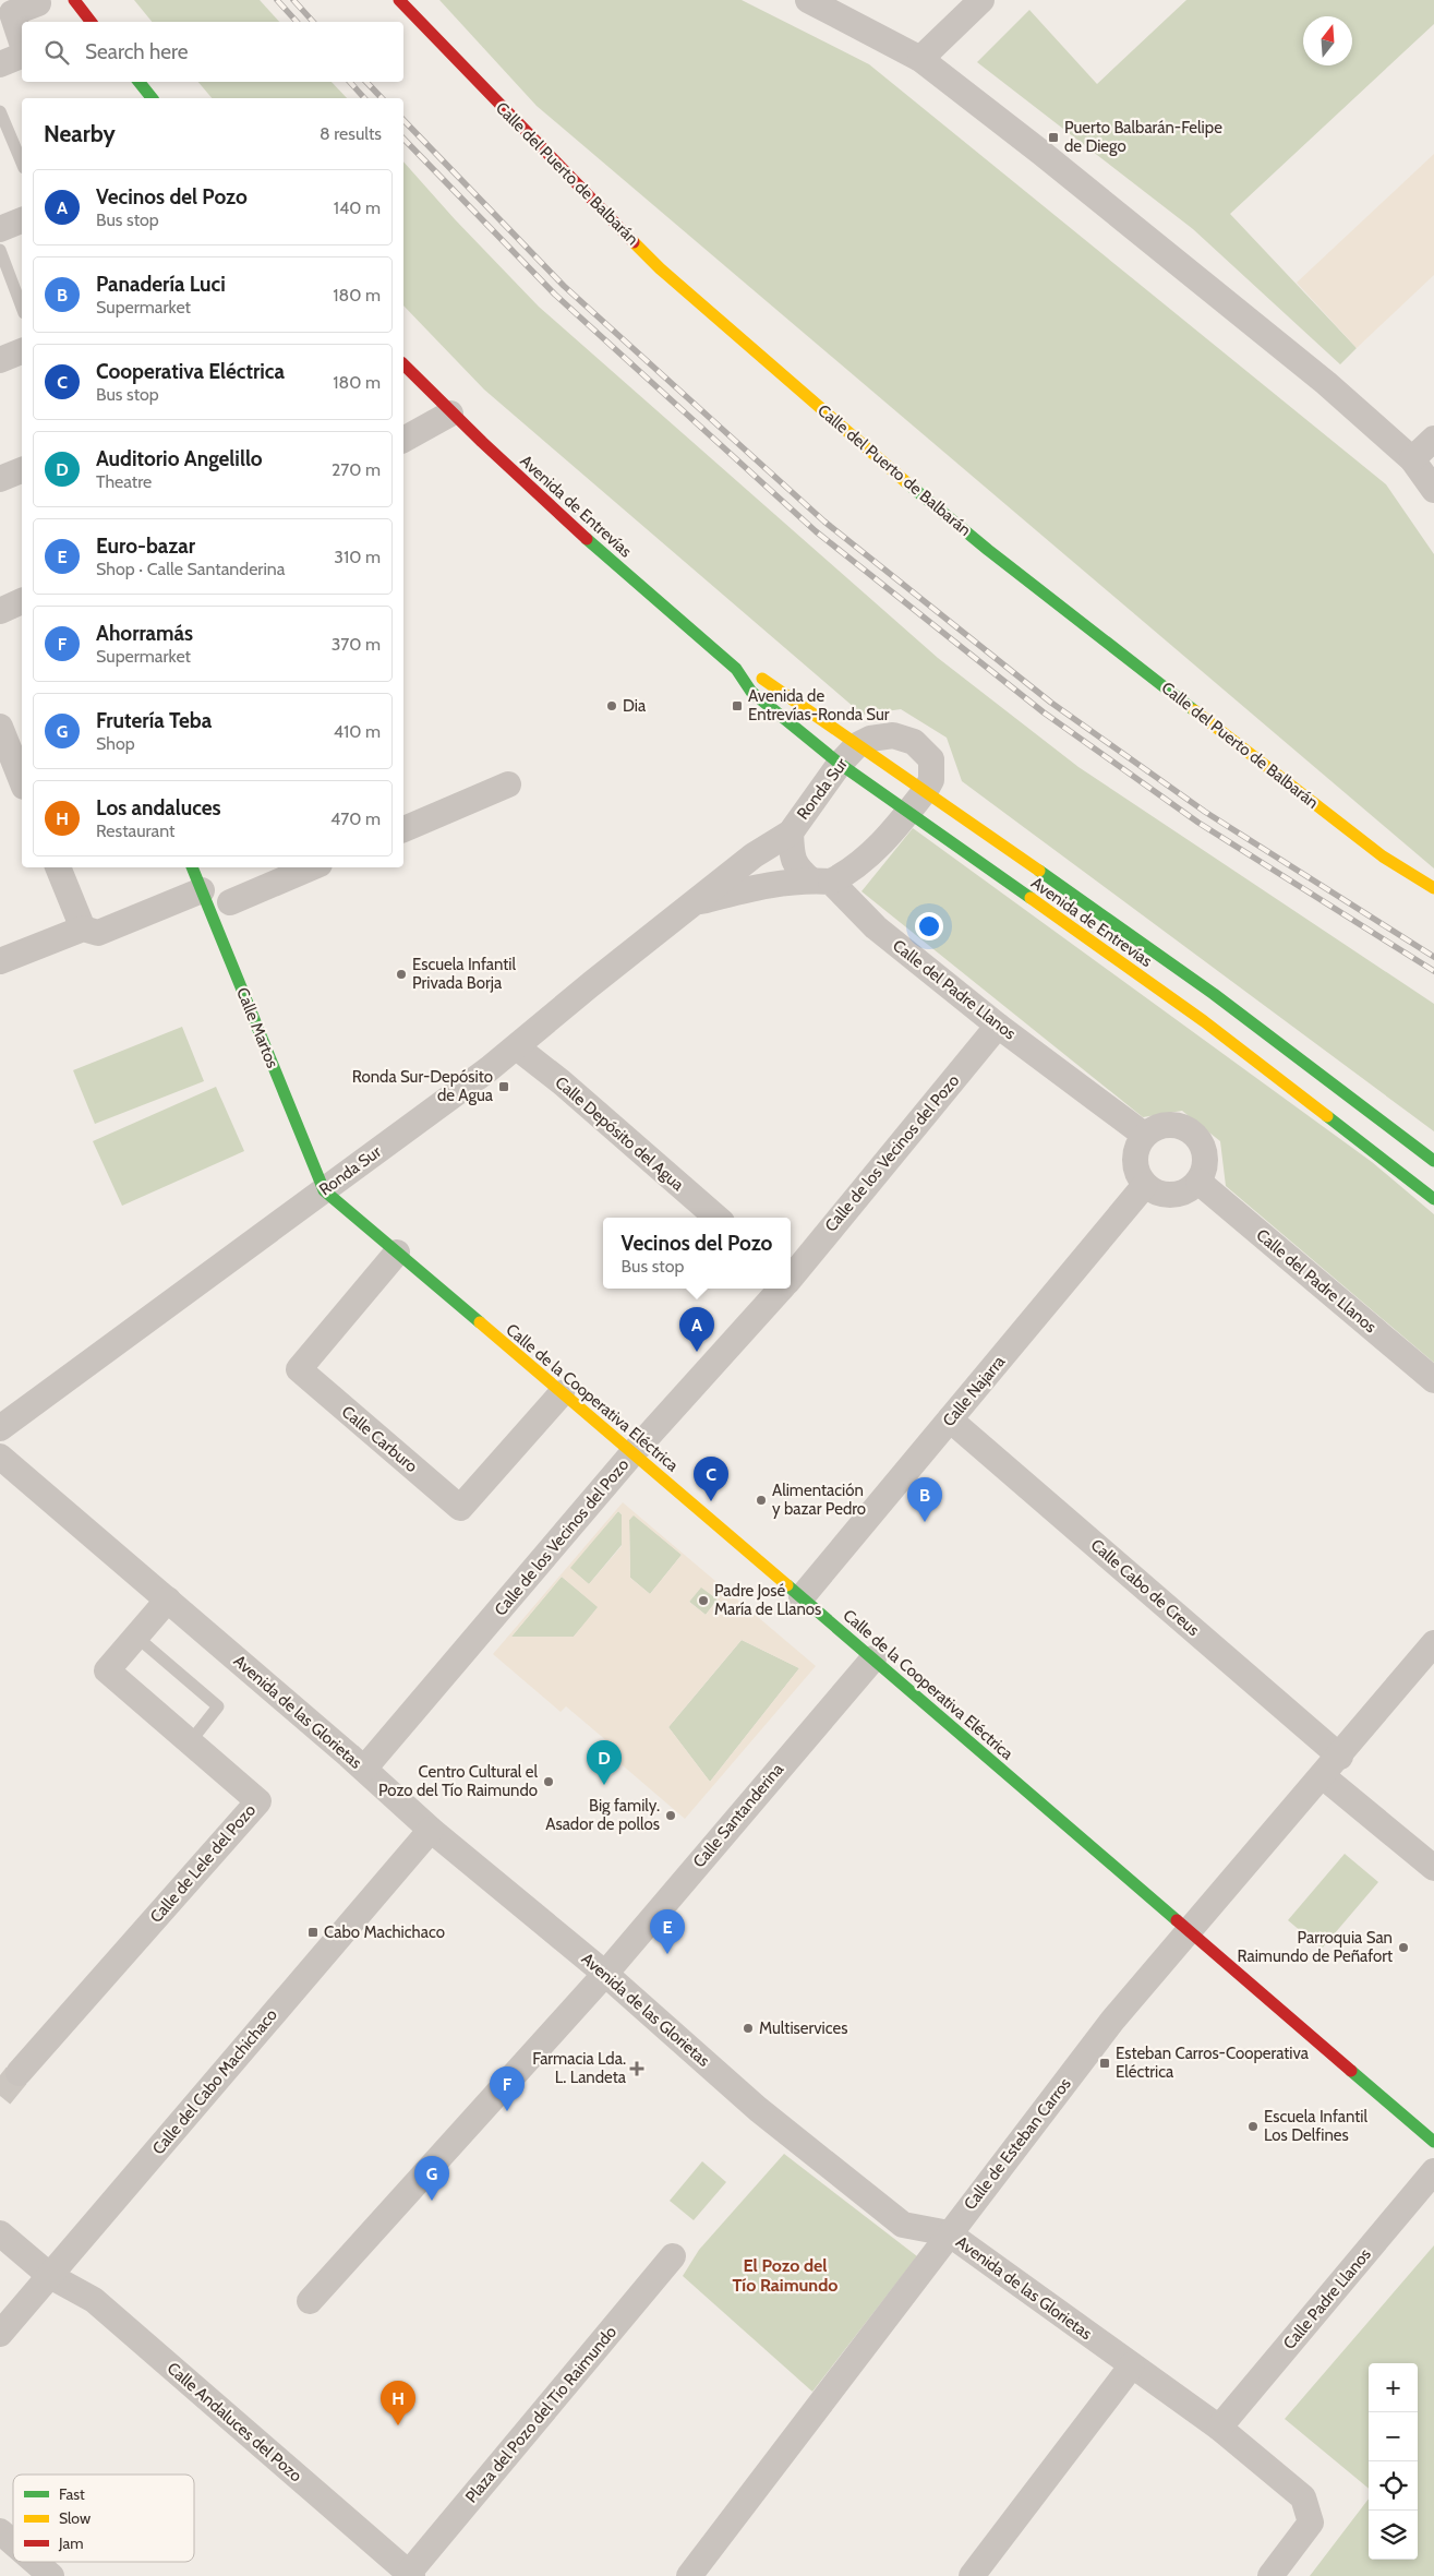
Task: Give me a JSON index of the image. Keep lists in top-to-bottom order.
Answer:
{
  "streets": {
    "street": [
      "Calle del Puerto de Balbarán",
      "Avenida de Entrevías",
      "Ronda Sur",
      "Calle del Padre Llanos",
      "Calle Martos",
      "Calle Depósito del Agua",
      "Calle de los Vecinos del Pozo",
      "Calle Najarra",
      "Calle de la Cooperativa Eléctrica",
      "Calle Carburo",
      "Calle Cabo de Creus",
      "Avenida de las Glorietas",
      "Calle Santanderina",
      "Calle de Lele del Pozo",
      "Calle del Cabo Machichaco",
      "Calle de Esteban Carros",
      "Calle Padre Llanos",
      "Plaza del Pozo del Tío Raimundo",
      "Calle Andaluces del Pozo"
    ]
  },
  "crossings": [
    ["Avenida de Entrevías", "Ronda Sur"],
    ["Ronda Sur", "Calle del Padre Llanos"],
    ["Ronda Sur", "Calle Martos"],
    ["Ronda Sur", "Calle Depósito del Agua"],
    ["Ronda Sur", "Calle de la Cooperativa Eléctrica"],
    ["Calle del Padre Llanos", "Calle de los Vecinos del Pozo"],
    ["Calle del Padre Llanos", "Calle Najarra"],
    ["Calle Martos", "Calle de la Cooperativa Eléctrica"],
    ["Calle de los Vecinos del Pozo", "Calle de la Cooperativa Eléctrica"],
    ["Calle de los Vecinos del Pozo", "Avenida de las Glorietas"],
    ["Calle Najarra", "Calle de la Cooperativa Eléctrica"],
    ["Calle Najarra", "Calle Cabo de Creus"],
    ["Calle de la Cooperativa Eléctrica", "Calle Carburo"],
    ["Calle de la Cooperativa Eléctrica", "Calle Santanderina"],
    ["Calle de la Cooperativa Eléctrica", "Calle de Esteban Carros"],
    ["Calle Cabo de Creus", "Calle de Esteban Carros"],
    ["Avenida de las Glorietas", "Calle Santanderina"],
    ["Avenida de las Glorietas", "Calle de Lele del Pozo"],
    ["Avenida de las Glorietas", "Calle del Cabo Machichaco"],
    ["Avenida de las Glorietas", "Calle de Esteban Carros"],
    ["Avenida de las Glorietas", "Calle Padre Llanos"],
    ["Calle del Cabo Machichaco", "Calle Andaluces del Pozo"],
    ["Plaza del Pozo del Tío Raimundo", "Calle Andaluces del Pozo"]
  ],
  "districts": ["El Pozo del Tío Raimundo"],
  "places": {
    "transit": [
      "Puerto Balbarán-Felipe de Diego",
      "Avenida de Entrevías-Ronda Sur",
      "Ronda Sur-Depósito de Agua",
      "Cabo Machichaco",
      "Esteban Carros-Cooperativa Eléctrica"
    ],
    "other": [
      "Dia",
      "Escuela Infantil Privada Borja",
      "Alimentación y bazar Pedro",
      "Padre José María de Llanos",
      "Centro Cultural el Pozo del Tío Raimundo",
      "Big family. Asador de pollos",
      "Parroquia San Raimundo de Peñafort",
      "Multiservices",
      "Escuela Infantil Los Delfines"
    ],
    "health": ["Farmacia Lda. L. Landeta"]
  },
  "legend": ["Fast", "Slow", "Jam"],
  "north": "top",
  "page": {
    "search": "Search here",
    "heading": ["Nearby", "8 results"],
    "list": [
      {
        "mark": "A",
        "name": "Vecinos del Pozo",
        "note": "Bus stop",
        "value": "140 m"
      },
      {
        "mark": "B",
        "name": "Panadería Luci",
        "note": "Supermarket",
        "value": "180 m"
      },
      {
        "mark": "C",
        "name": "Cooperativa Eléctrica",
        "note": "Bus stop",
        "value": "180 m"
      },
      {
        "mark": "D",
        "name": "Auditorio Angelillo",
        "note": "Theatre",
        "value": "270 m"
      },
      {
        "mark": "E",
        "name": "Euro-bazar",
        "note": "Shop · Calle Santanderina",
        "value": "310 m"
      },
      {
        "mark": "F",
        "name": "Ahorramás",
        "note": "Supermarket",
        "value": "370 m"
      },
      {
        "mark": "G",
        "name": "Frutería Teba",
        "note": "Shop",
        "value": "410 m"
      },
      {
        "mark": "H",
        "name": "Los andaluces",
        "note": "Restaurant",
        "value": "470 m"
      }
    ],
    "popup": ["Vecinos del Pozo", "Bus stop"],
    "pins": [
      "A",
      "C",
      "B",
      "D",
      "E",
      "F",
      "G",
      "H"
    ],
    "map_buttons": ["+", "−"]
  }
}
